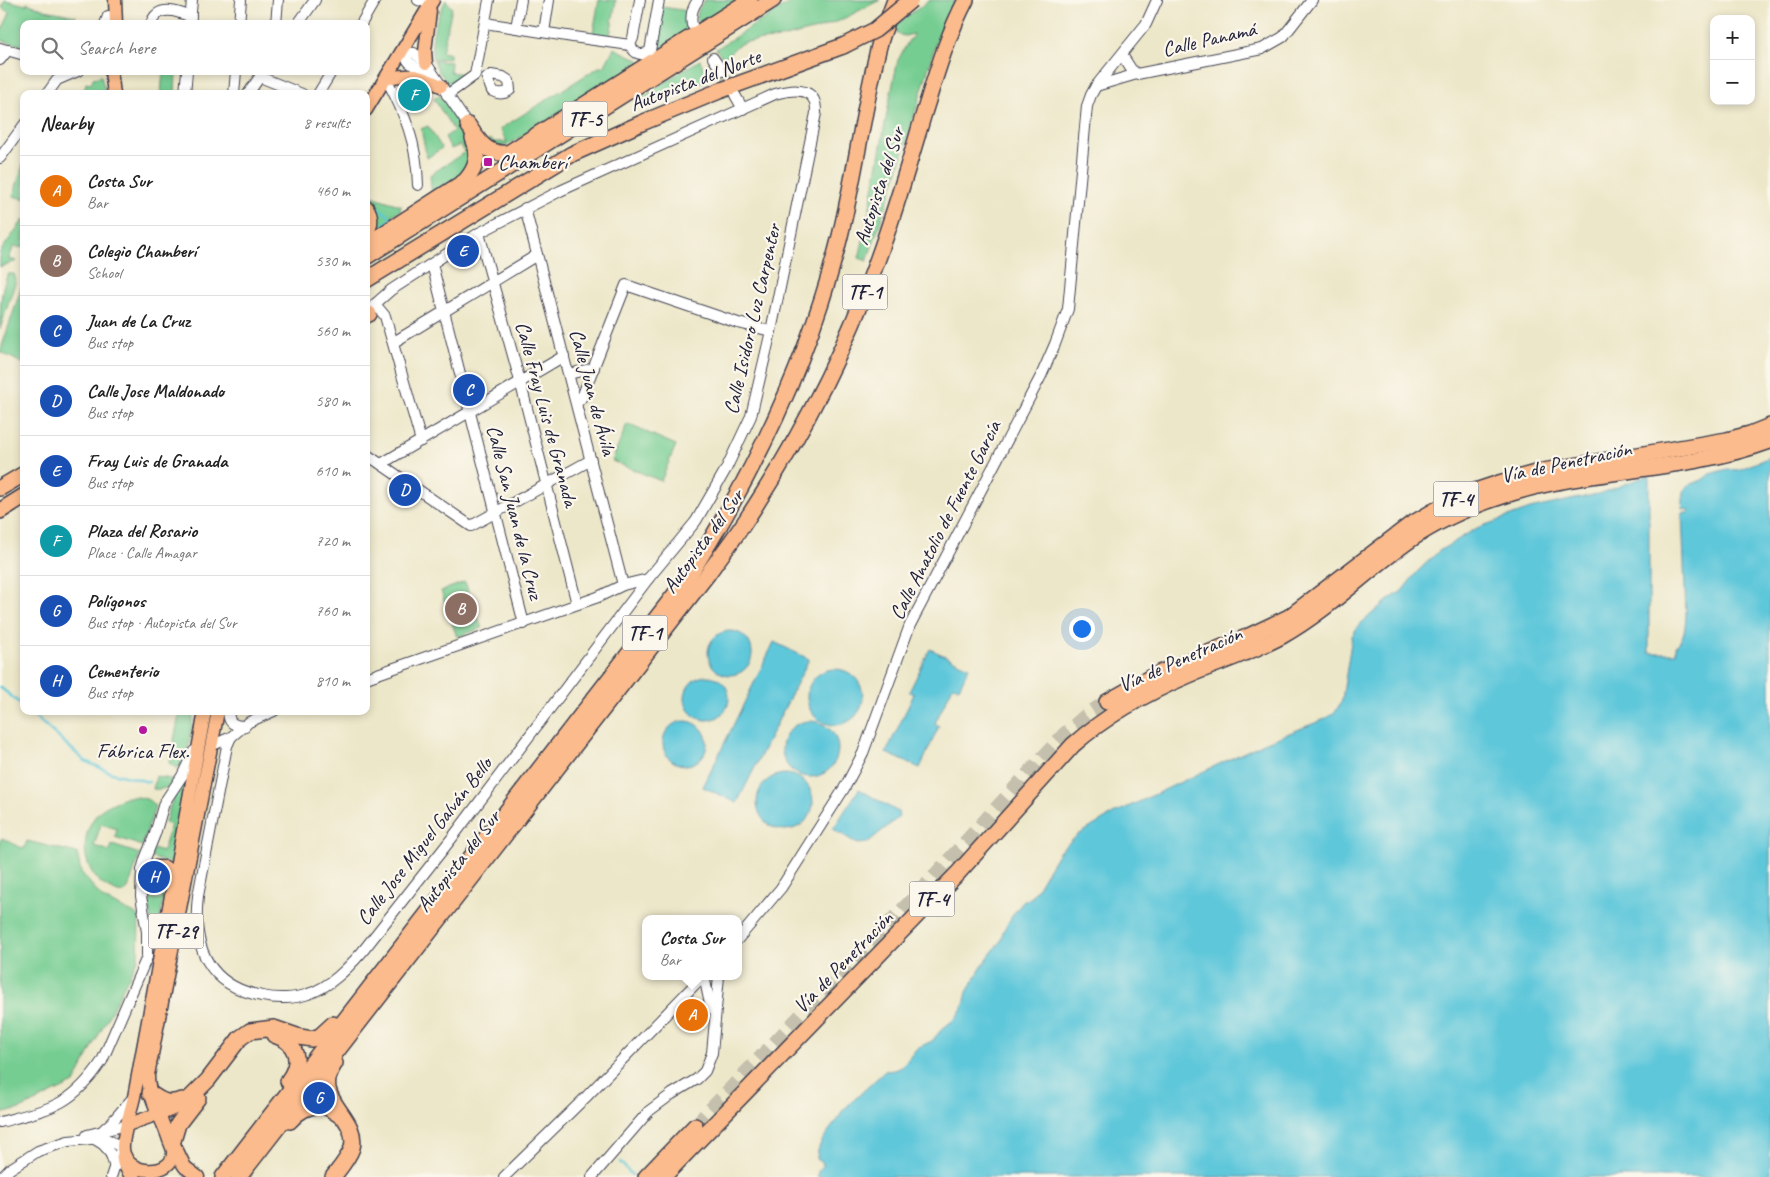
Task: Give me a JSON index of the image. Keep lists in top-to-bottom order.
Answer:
{
  "streets": {
    "highway": [
      "Autopista del Norte",
      "TF-5",
      "Autopista del Sur",
      "TF-1",
      "Vía de Penetración",
      "TF-4"
    ],
    "main road": ["TF-29"],
    "street": [
      "Calle Panamá",
      "Calle Isidoro Luz Carpenter",
      "Calle Juan de Ávila",
      "Calle Fray Luis de Granada",
      "Calle San Juan de la Cruz",
      "Calle Anatolio de Fuente García",
      "Calle Jose Miguel Galván Bello"
    ]
  },
  "crossings": [
    ["Calle Panamá", "Calle Anatolio de Fuente García"],
    ["Calle Isidoro Luz Carpenter", "Calle Jose Miguel Galván Bello"],
    ["Calle Juan de Ávila", "Calle Jose Miguel Galván Bello"]
  ],
  "places": {
    "transit": ["Chamberí"],
    "other": ["Fábrica Flex."]
  },
  "page": {
    "map_buttons": ["+", "−"],
    "search": "Search here",
    "pins": [
      "F",
      "E",
      "C",
      "D",
      "B",
      "H",
      "A",
      "G"
    ],
    "heading": ["Nearby", "8 results"],
    "list": [
      {
        "mark": "A",
        "name": "Costa Sur",
        "note": "Bar",
        "value": "460 m"
      },
      {
        "mark": "B",
        "name": "Colegio Chamberí",
        "note": "School",
        "value": "530 m"
      },
      {
        "mark": "C",
        "name": "Juan de La Cruz",
        "note": "Bus stop",
        "value": "560 m"
      },
      {
        "mark": "D",
        "name": "Calle Jose Maldonado",
        "note": "Bus stop",
        "value": "580 m"
      },
      {
        "mark": "E",
        "name": "Fray Luis de Granada",
        "note": "Bus stop",
        "value": "610 m"
      },
      {
        "mark": "F",
        "name": "Plaza del Rosario",
        "note": "Place · Calle Amagar",
        "value": "720 m"
      },
      {
        "mark": "G",
        "name": "Polígonos",
        "note": "Bus stop · Autopista del Sur",
        "value": "760 m"
      },
      {
        "mark": "H",
        "name": "Cementerio",
        "note": "Bus stop",
        "value": "810 m"
      }
    ],
    "popup": ["Costa Sur", "Bar"]
  }
}
